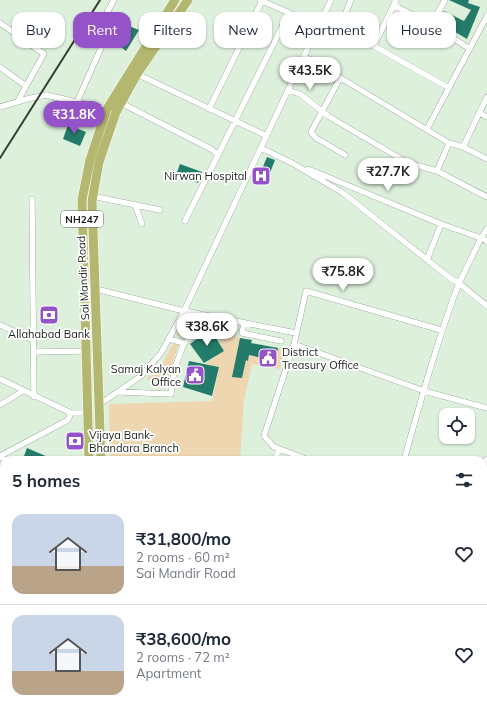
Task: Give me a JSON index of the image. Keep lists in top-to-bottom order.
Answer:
{
  "streets": {
    "highway": ["NH247", "Sai Mandir Road"]
  },
  "places": {
    "hospital": ["Nirwan Hospital"],
    "bank": ["Allahabad Bank", "Vijaya Bank- Bhandara Branch"],
    "public building": ["District Treasury Office", "Samaj Kalyan Office"]
  },
  "page": {
    "chip": [
      "Buy",
      "Rent",
      "Filters",
      "New",
      "Apartment",
      "House"
    ],
    "price": [
      "₹43.5K",
      "₹31.8K",
      "₹27.7K",
      "₹75.8K",
      "₹38.6K"
    ],
    "heading": "5 homes",
    "list": [
      {
        "name": "₹31,800/mo",
        "note": "2 rooms · 60 m² · Sai Mandir Road"
      },
      {
        "name": "₹38,600/mo",
        "note": "2 rooms · 72 m² · Apartment"
      }
    ]
  }
}
